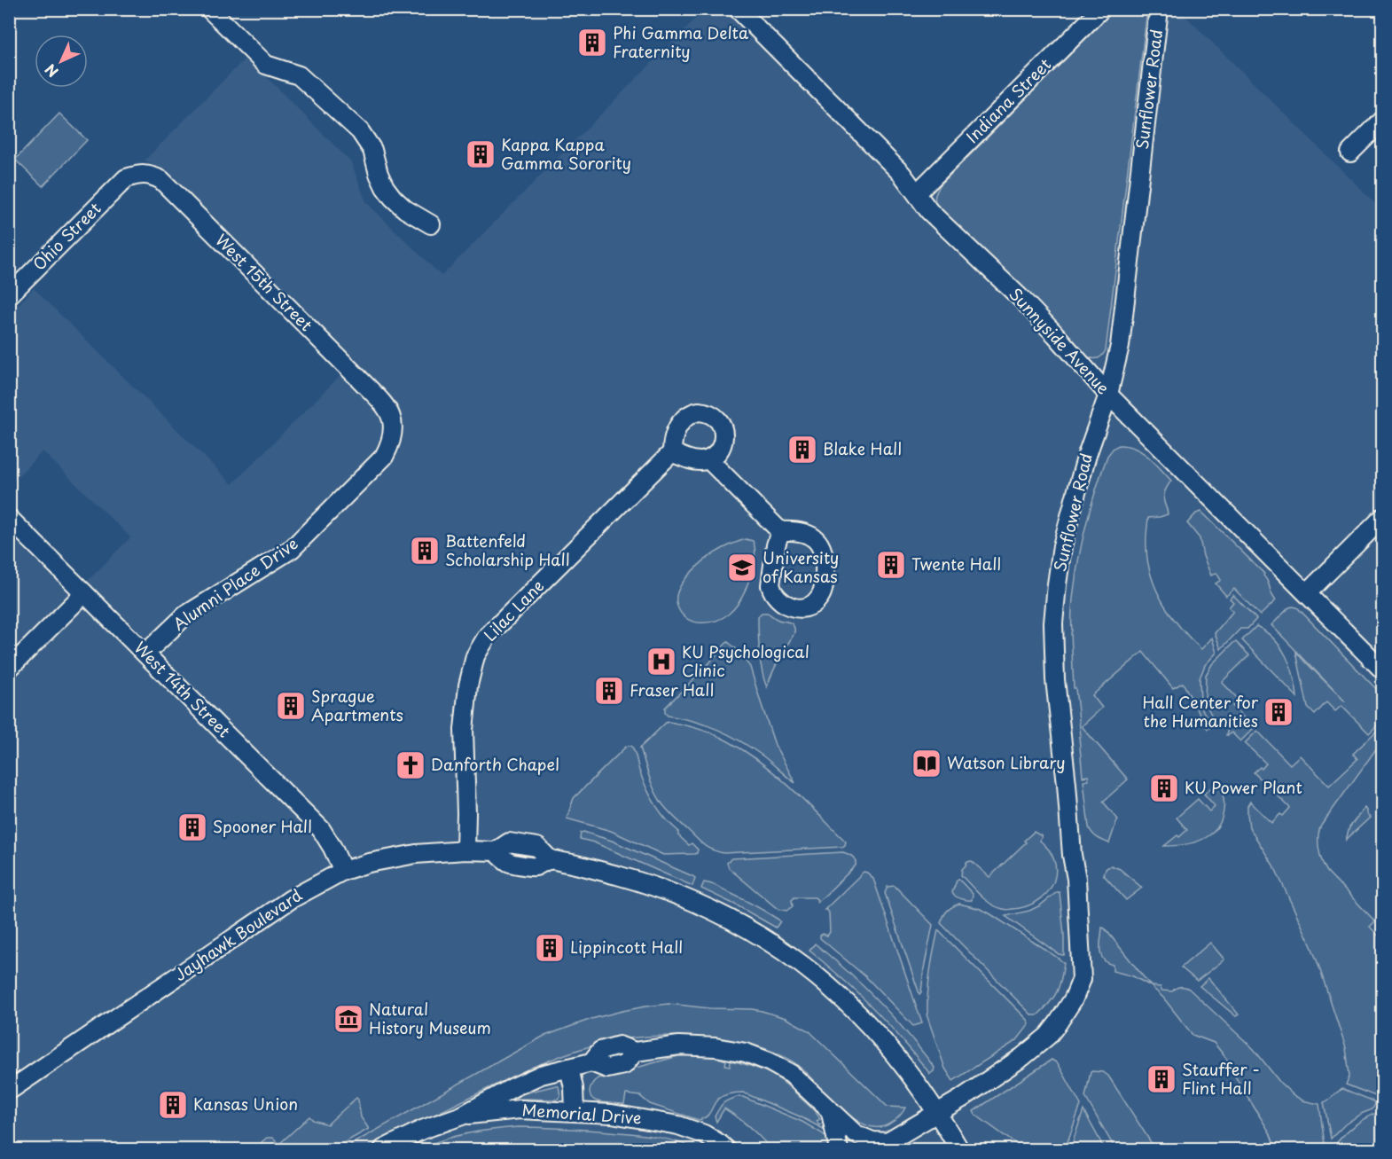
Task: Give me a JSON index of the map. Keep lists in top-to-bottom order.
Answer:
{
  "streets": {
    "street": [
      "Sunflower Road",
      "Indiana Street",
      "Ohio Street",
      "West 15th Street",
      "Sunnyside Avenue",
      "Alumni Place Drive",
      "Lilac Lane",
      "West 14th Street",
      "Jayhawk Boulevard",
      "Memorial Drive"
    ]
  },
  "crossings": [
    ["Sunflower Road", "Sunnyside Avenue"],
    ["Sunflower Road", "Jayhawk Boulevard"],
    ["Indiana Street", "Sunnyside Avenue"],
    ["Ohio Street", "West 15th Street"],
    ["West 15th Street", "Alumni Place Drive"],
    ["Alumni Place Drive", "West 14th Street"],
    ["Lilac Lane", "Jayhawk Boulevard"],
    ["West 14th Street", "Jayhawk Boulevard"]
  ],
  "places": {
    "building": [
      "Phi Gamma Delta Fraternity",
      "Kappa Kappa Gamma Sorority",
      "Blake Hall",
      "Battenfeld Scholarship Hall",
      "Twente Hall",
      "Fraser Hall",
      "Sprague Apartments",
      "Hall Center for the Humanities",
      "KU Power Plant",
      "Spooner Hall",
      "Lippincott Hall",
      "Stauffer - Flint Hall",
      "Kansas Union"
    ],
    "school or university": ["University of Kansas"],
    "hospital": ["KU Psychological Clinic"],
    "library": ["Watson Library"],
    "church": ["Danforth Chapel"],
    "museum": ["Natural History Museum"]
  },
  "north": "bottom left"
}
